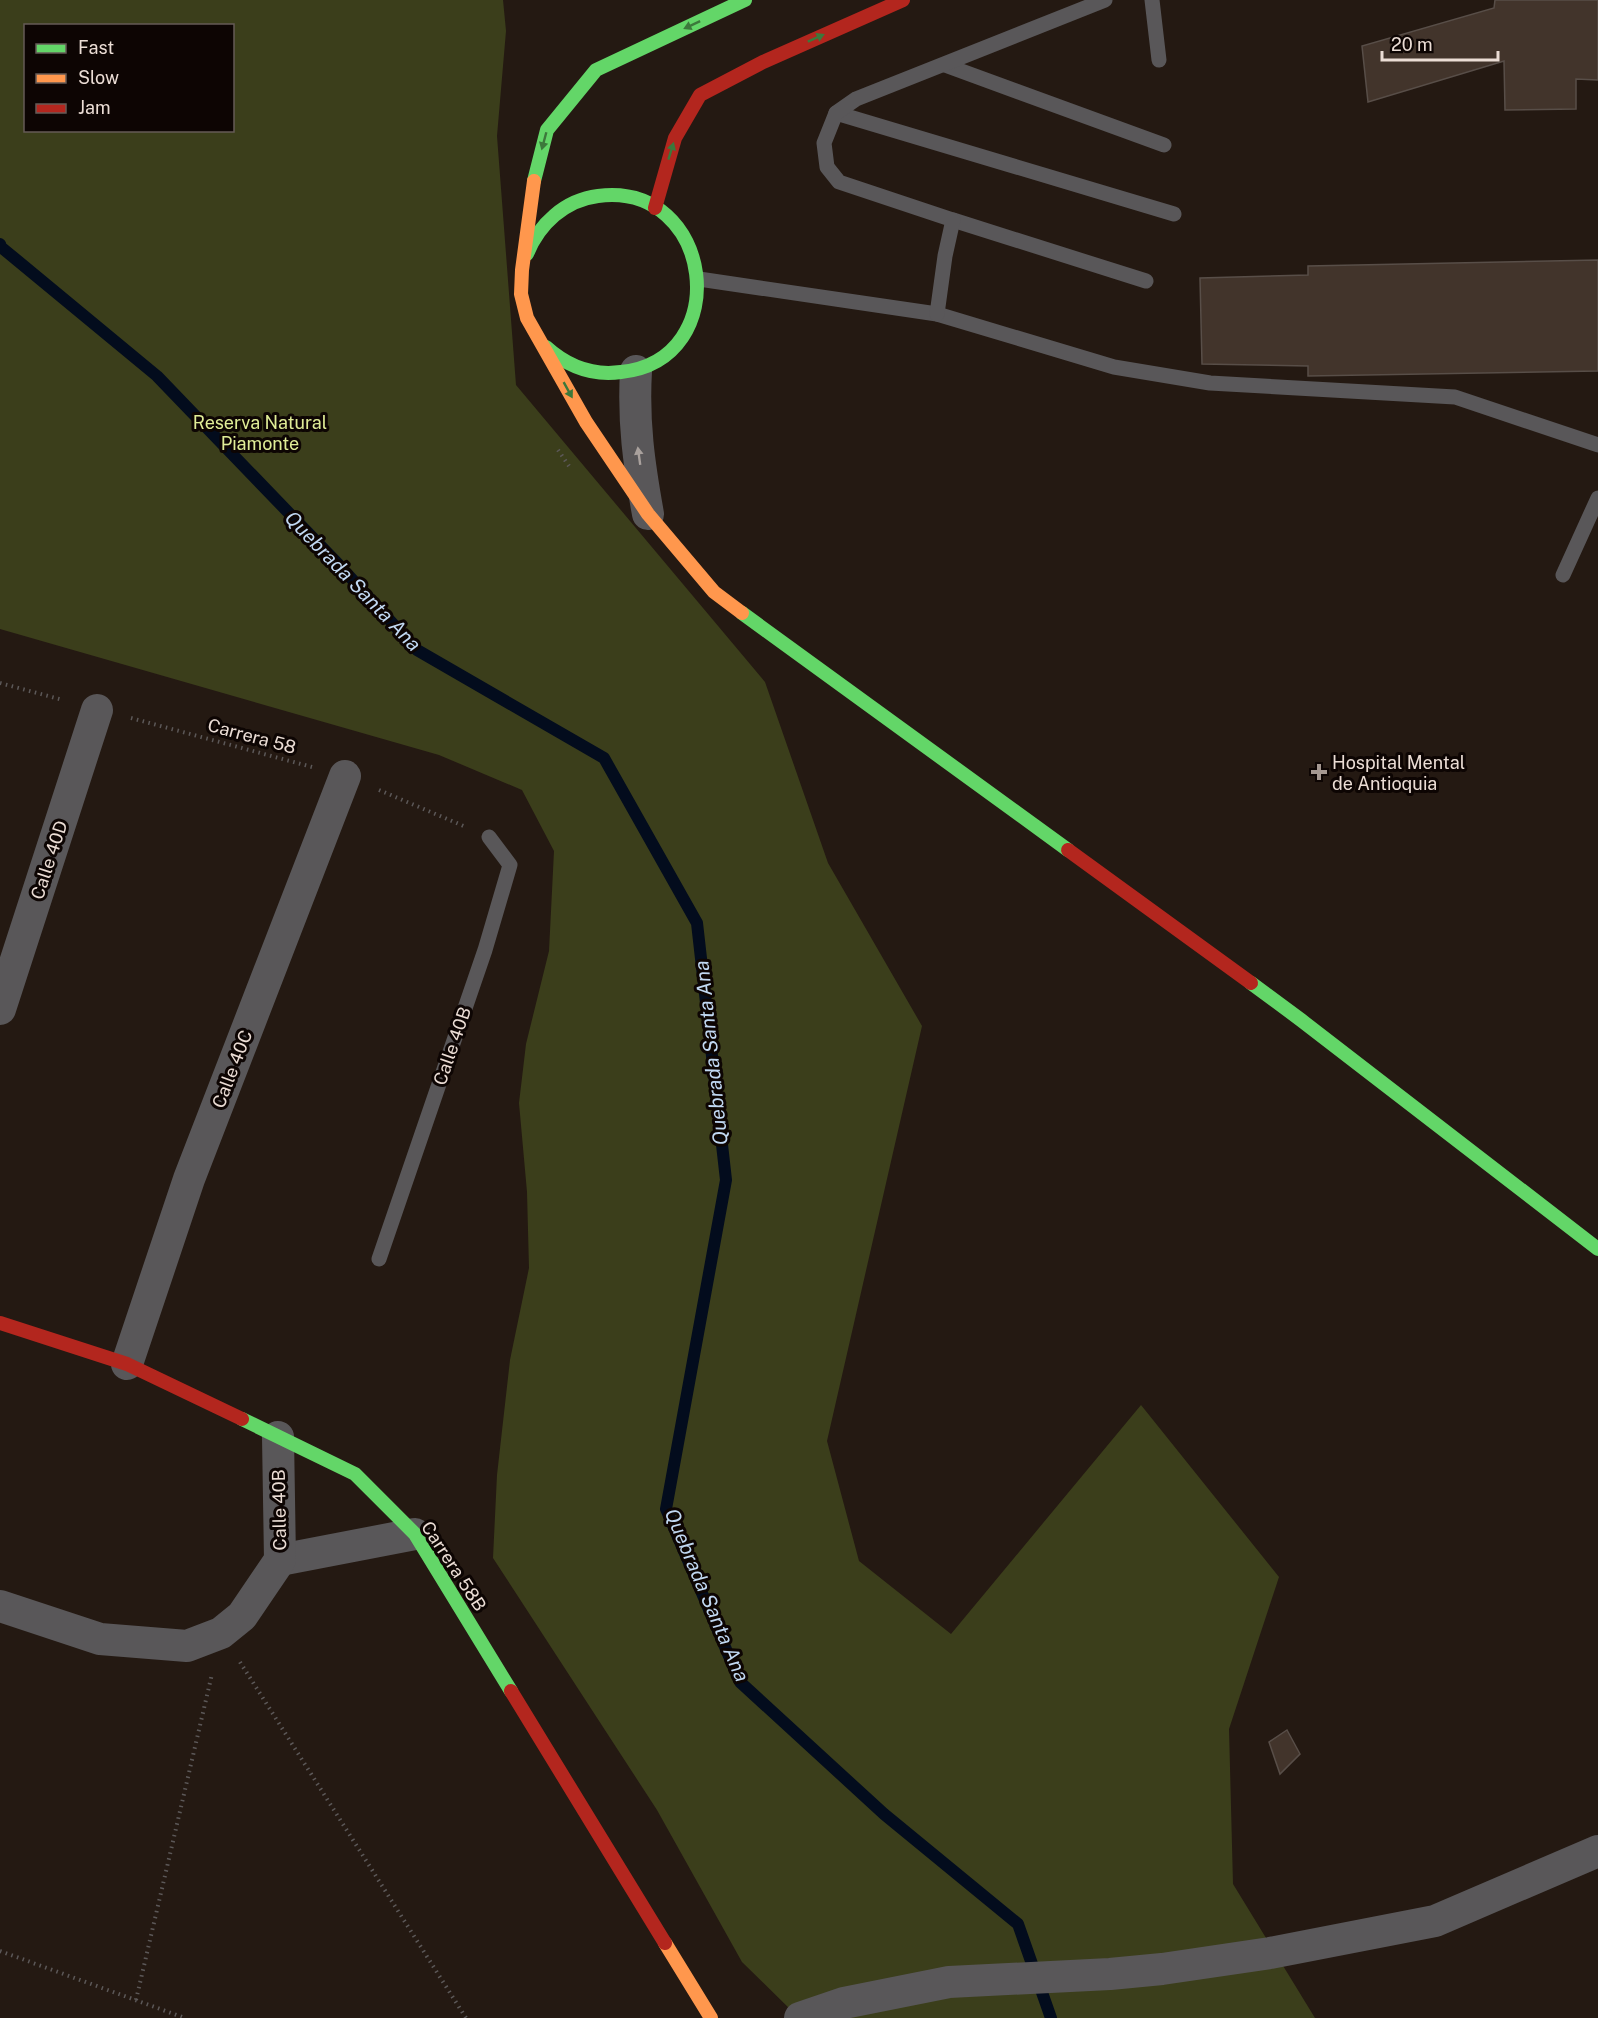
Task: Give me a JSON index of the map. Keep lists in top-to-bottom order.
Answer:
{
  "streets": {
    "street": [
      "Calle 40D",
      "Calle 40B",
      "Calle 40C",
      "Carrera 58B"
    ],
    "path": ["Carrera 58"]
  },
  "crossings": [
    ["Carrera 58", "Calle 40D"],
    ["Carrera 58", "Calle 40B"],
    ["Carrera 58", "Calle 40C"],
    ["Calle 40B", "Carrera 58B"],
    ["Calle 40C", "Carrera 58B"]
  ],
  "water": ["Quebrada Santa Ana"],
  "parks": ["Reserva Natural Piamonte"],
  "places": {
    "health": ["Hospital Mental de Antioquia"]
  },
  "legend": ["Fast", "Slow", "Jam"],
  "scale_bar": "20 m"
}
